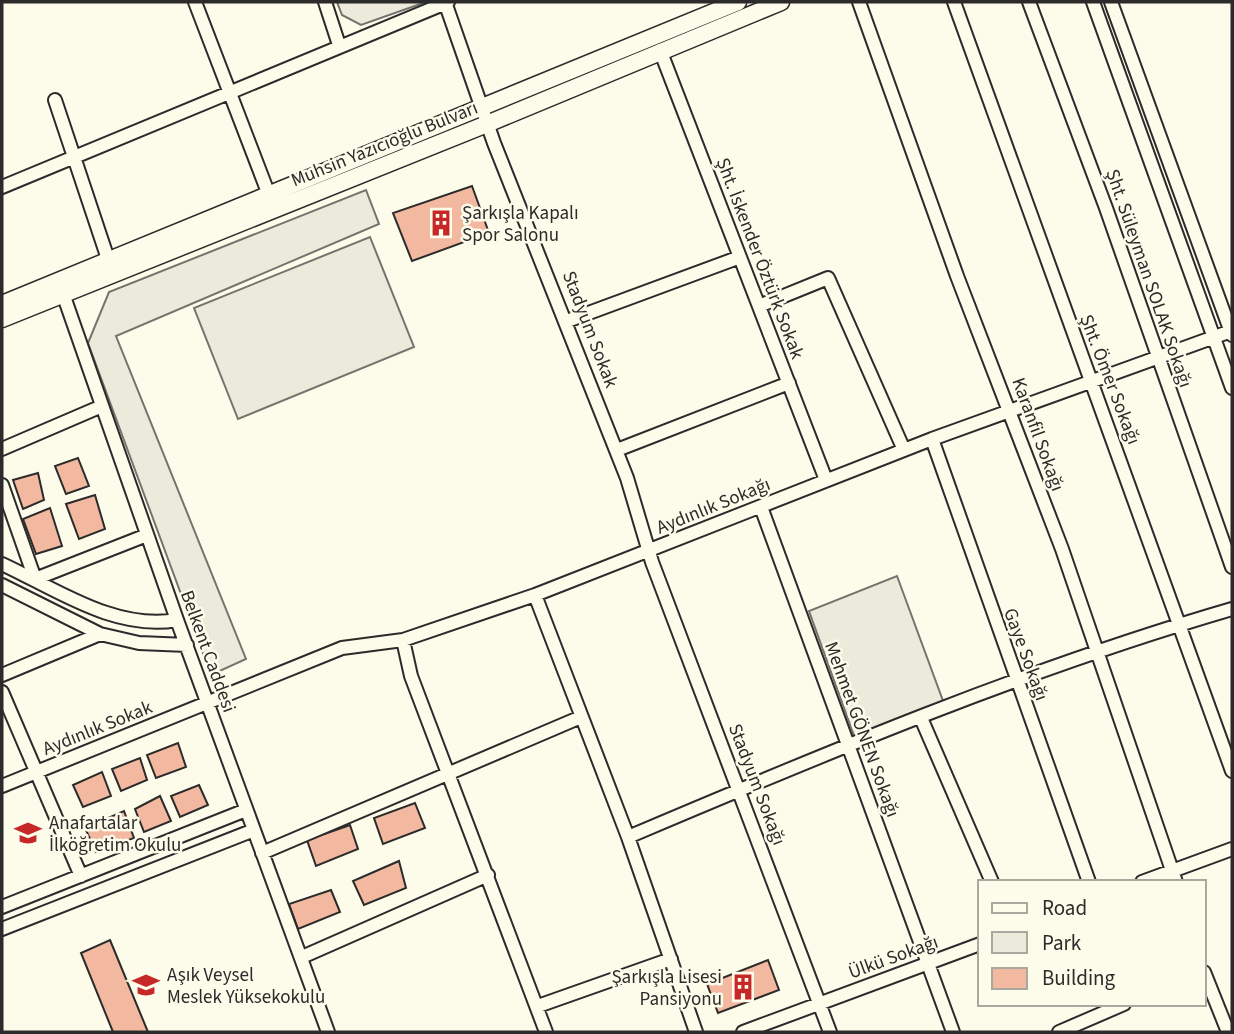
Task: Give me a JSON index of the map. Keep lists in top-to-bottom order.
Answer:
{
  "streets": {
    "main road": ["Muhsin Yazıcıoğlu Bulvarı"],
    "street": [
      "Şht. İskender Öztürk Sokak",
      "Şht. Süleyman SOLAK Sokağı",
      "Stadyum Sokak",
      "Şht. Ömer Sokağı",
      "Karanfil Sokağı",
      "Aydınlık Sokağı",
      "Belkent Caddesi",
      "Gaye Sokağı",
      "Aydınlık Sokak",
      "Mehmet GÖNEN Sokağı",
      "Stadyum Sokağı",
      "Ülkü Sokağı"
    ]
  },
  "crossings": [
    ["Muhsin Yazıcıoğlu Bulvarı", "Şht. İskender Öztürk Sokak"],
    ["Muhsin Yazıcıoğlu Bulvarı", "Stadyum Sokak"],
    ["Muhsin Yazıcıoğlu Bulvarı", "Belkent Caddesi"],
    ["Şht. İskender Öztürk Sokak", "Aydınlık Sokağı"],
    ["Şht. Süleyman SOLAK Sokağı", "Aydınlık Sokağı"],
    ["Stadyum Sokak", "Aydınlık Sokağı"],
    ["Stadyum Sokak", "Stadyum Sokağı"],
    ["Şht. Ömer Sokağı", "Aydınlık Sokağı"],
    ["Karanfil Sokağı", "Aydınlık Sokağı"],
    ["Aydınlık Sokağı", "Belkent Caddesi"],
    ["Aydınlık Sokağı", "Gaye Sokağı"],
    ["Aydınlık Sokağı", "Aydınlık Sokak"],
    ["Aydınlık Sokağı", "Mehmet GÖNEN Sokağı"],
    ["Aydınlık Sokağı", "Stadyum Sokağı"],
    ["Belkent Caddesi", "Aydınlık Sokak"],
    ["Mehmet GÖNEN Sokağı", "Ülkü Sokağı"],
    ["Stadyum Sokağı", "Ülkü Sokağı"]
  ],
  "places": {
    "building": ["Şarkışla Kapalı Spor Salonu", "Şarkışla Lisesi Pansiyonu"],
    "school or university": ["Anafartalar İlköğretim Okulu", "Aşık Veysel Meslek Yüksekokulu"]
  },
  "legend": ["Road", "Park", "Building"]
}
